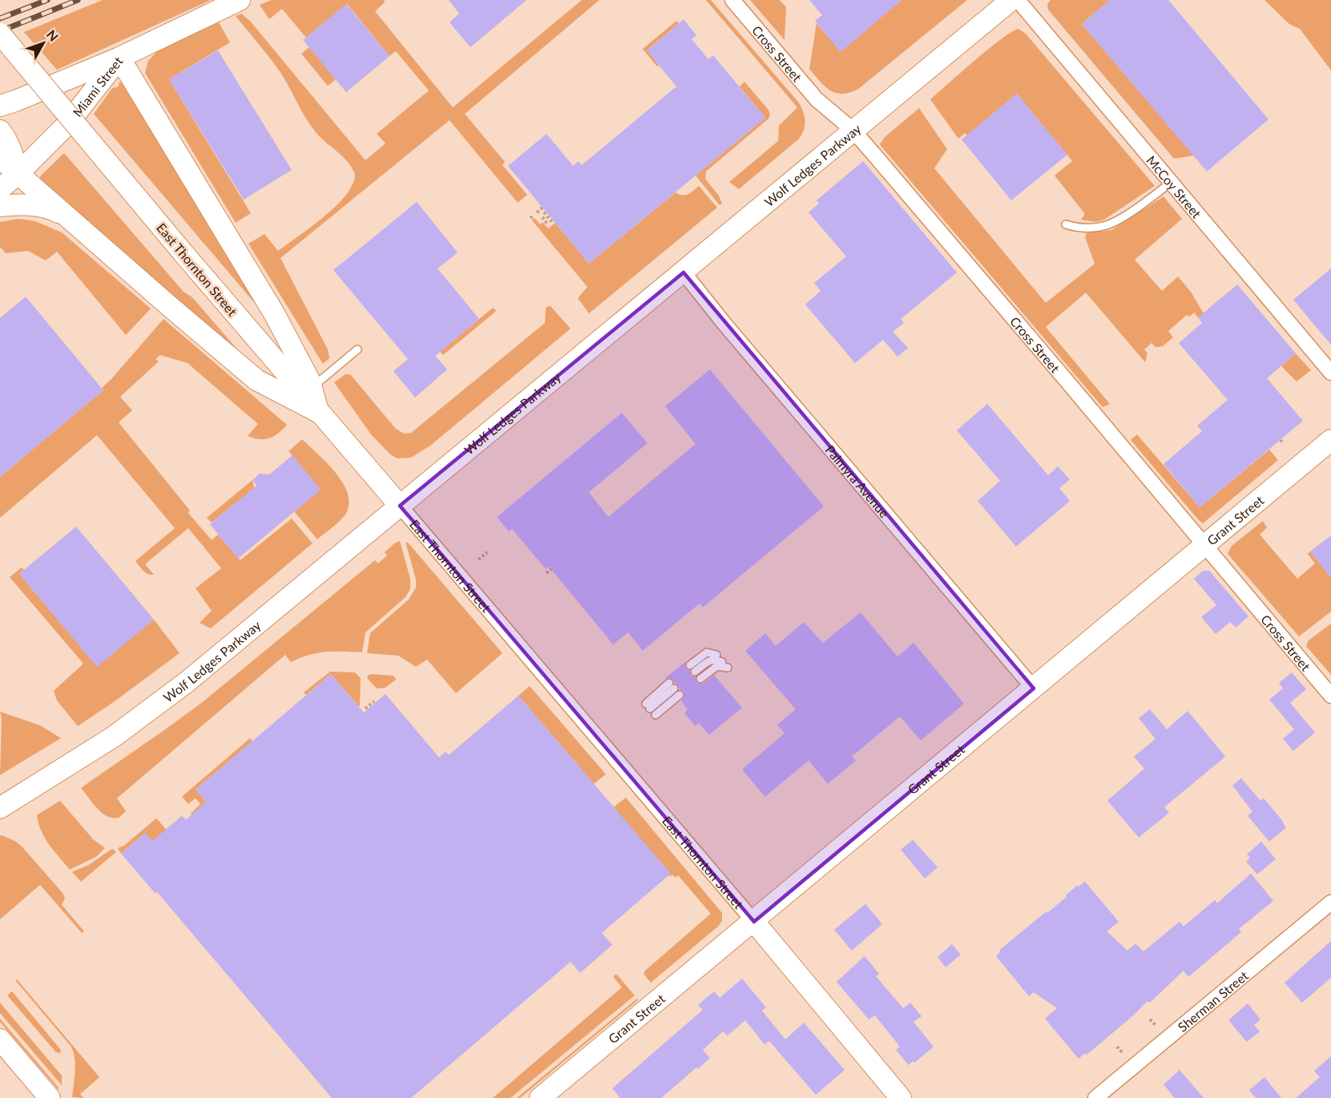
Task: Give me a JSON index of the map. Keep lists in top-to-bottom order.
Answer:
{
  "streets": {
    "main road": [
      "Miami Street",
      "Wolf Ledges Parkway",
      "East Thornton Street",
      "Grant Street"
    ],
    "street": [
      "Cross Street",
      "McCoy Street",
      "Palmyra Avenue",
      "Sherman Street"
    ]
  },
  "crossings": [
    ["Cross Street", "Wolf Ledges Parkway"],
    ["Cross Street", "Grant Street"],
    ["Wolf Ledges Parkway", "East Thornton Street"],
    ["Wolf Ledges Parkway", "Palmyra Avenue"],
    ["East Thornton Street", "Grant Street"],
    ["Palmyra Avenue", "Grant Street"]
  ],
  "north": "top right"
}
